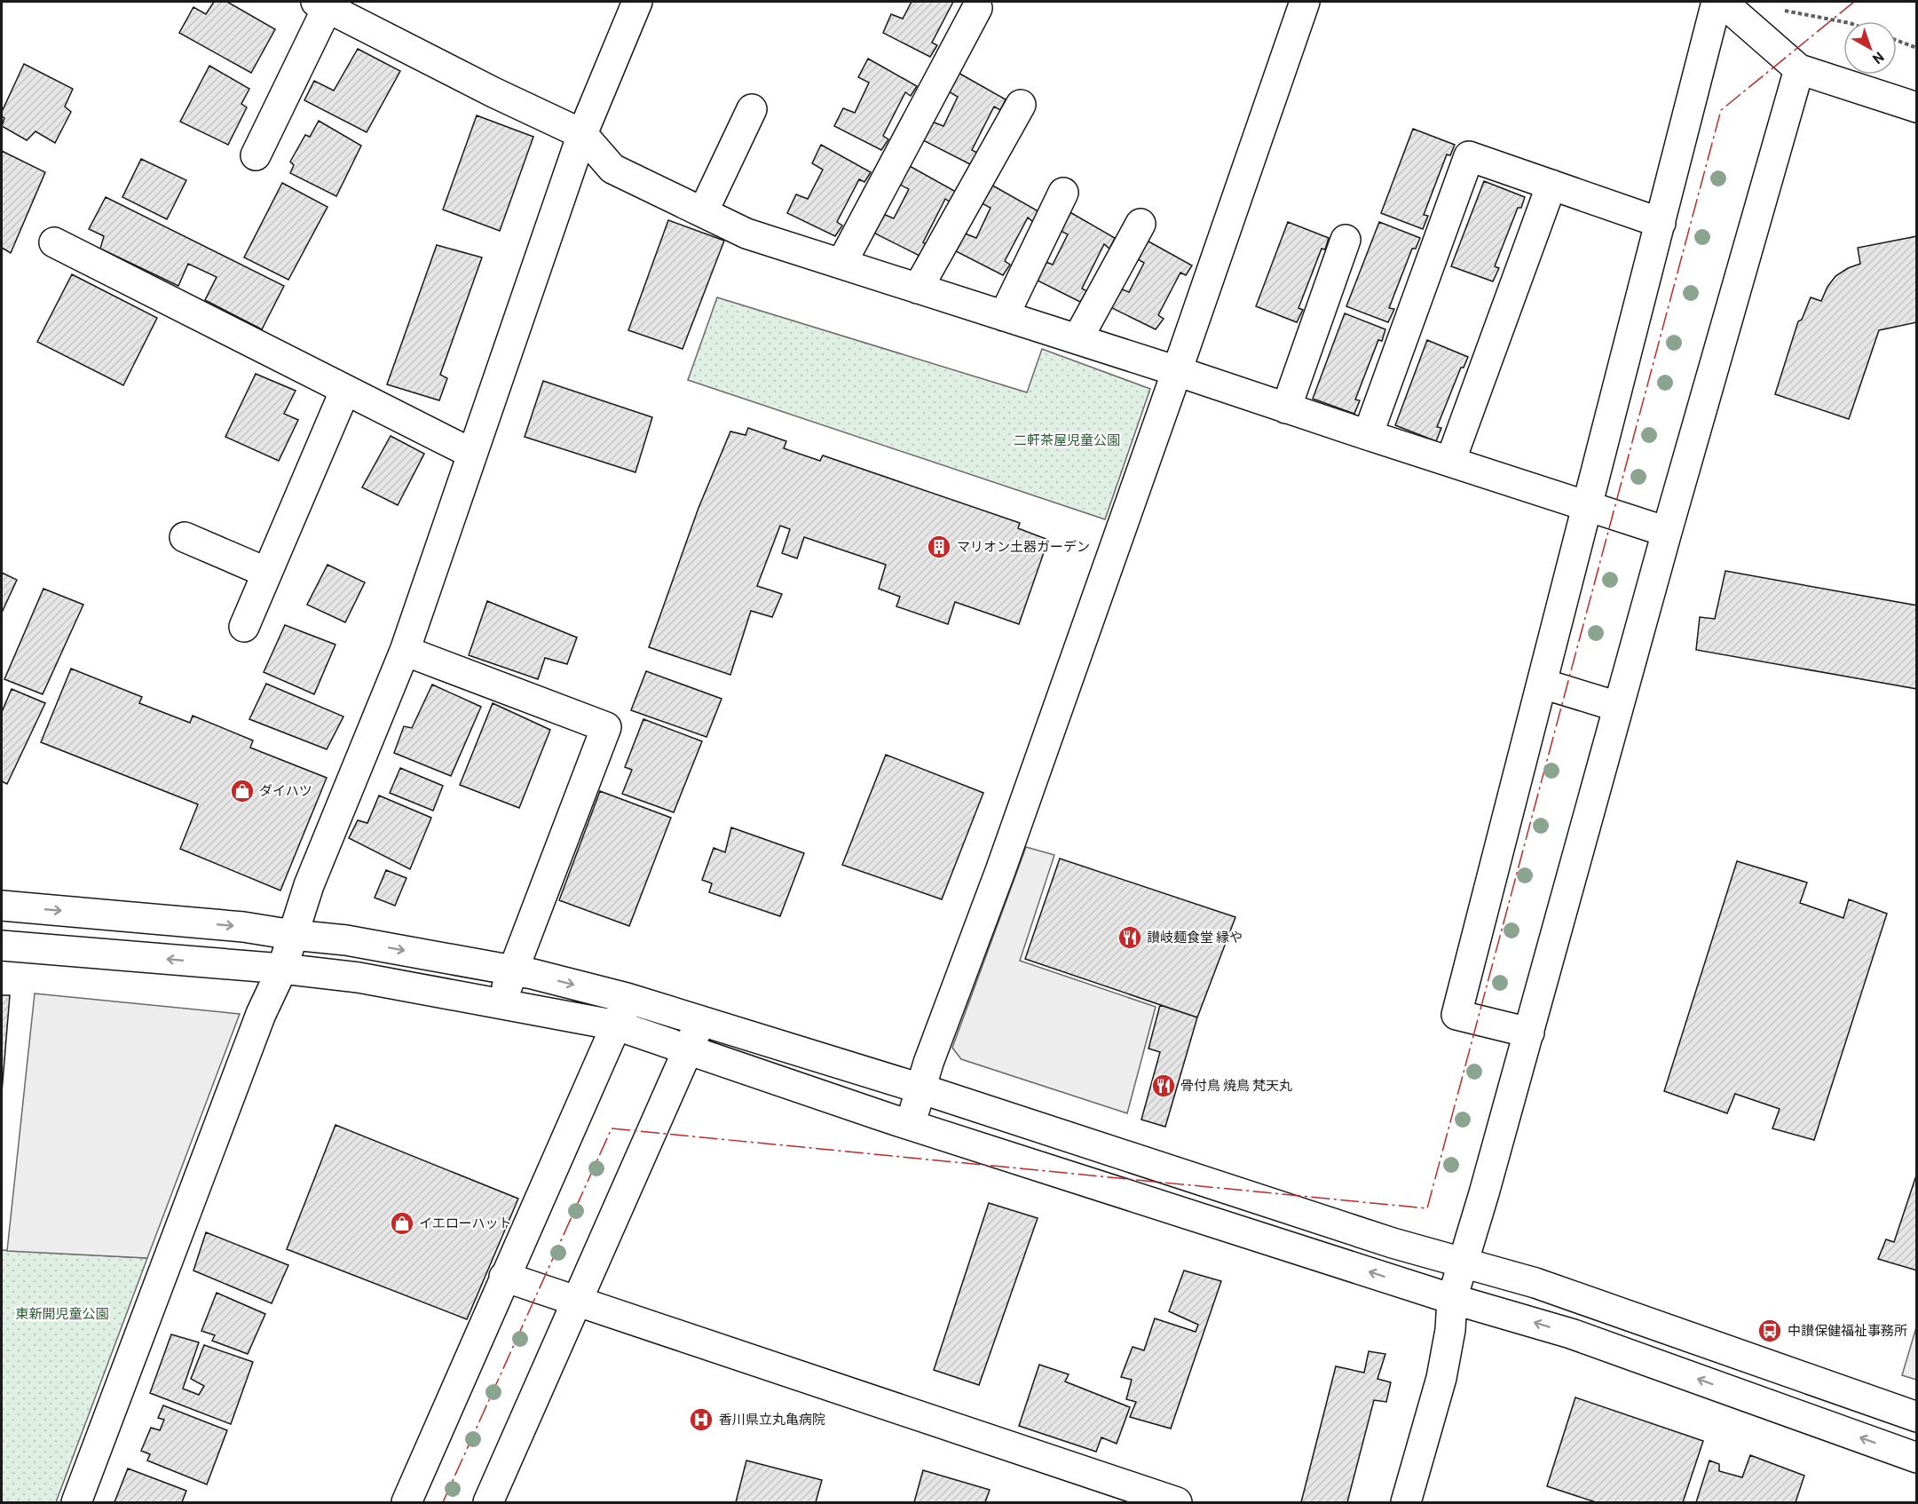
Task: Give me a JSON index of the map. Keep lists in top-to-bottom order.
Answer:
{
  "parks": ["二軒茶屋児童公園", "東新開児童公園"],
  "places": {
    "building": ["マリオン土器ガーデン"],
    "shop": ["ダイハツ", "イエローハット"],
    "restaurant": ["讃岐麺食堂 縁や", "骨付鳥 焼鳥 梵天丸"],
    "bus stop": ["中讃保健福祉事務所"],
    "hospital": ["香川県立丸亀病院"]
  },
  "north": "bottom right"
}
